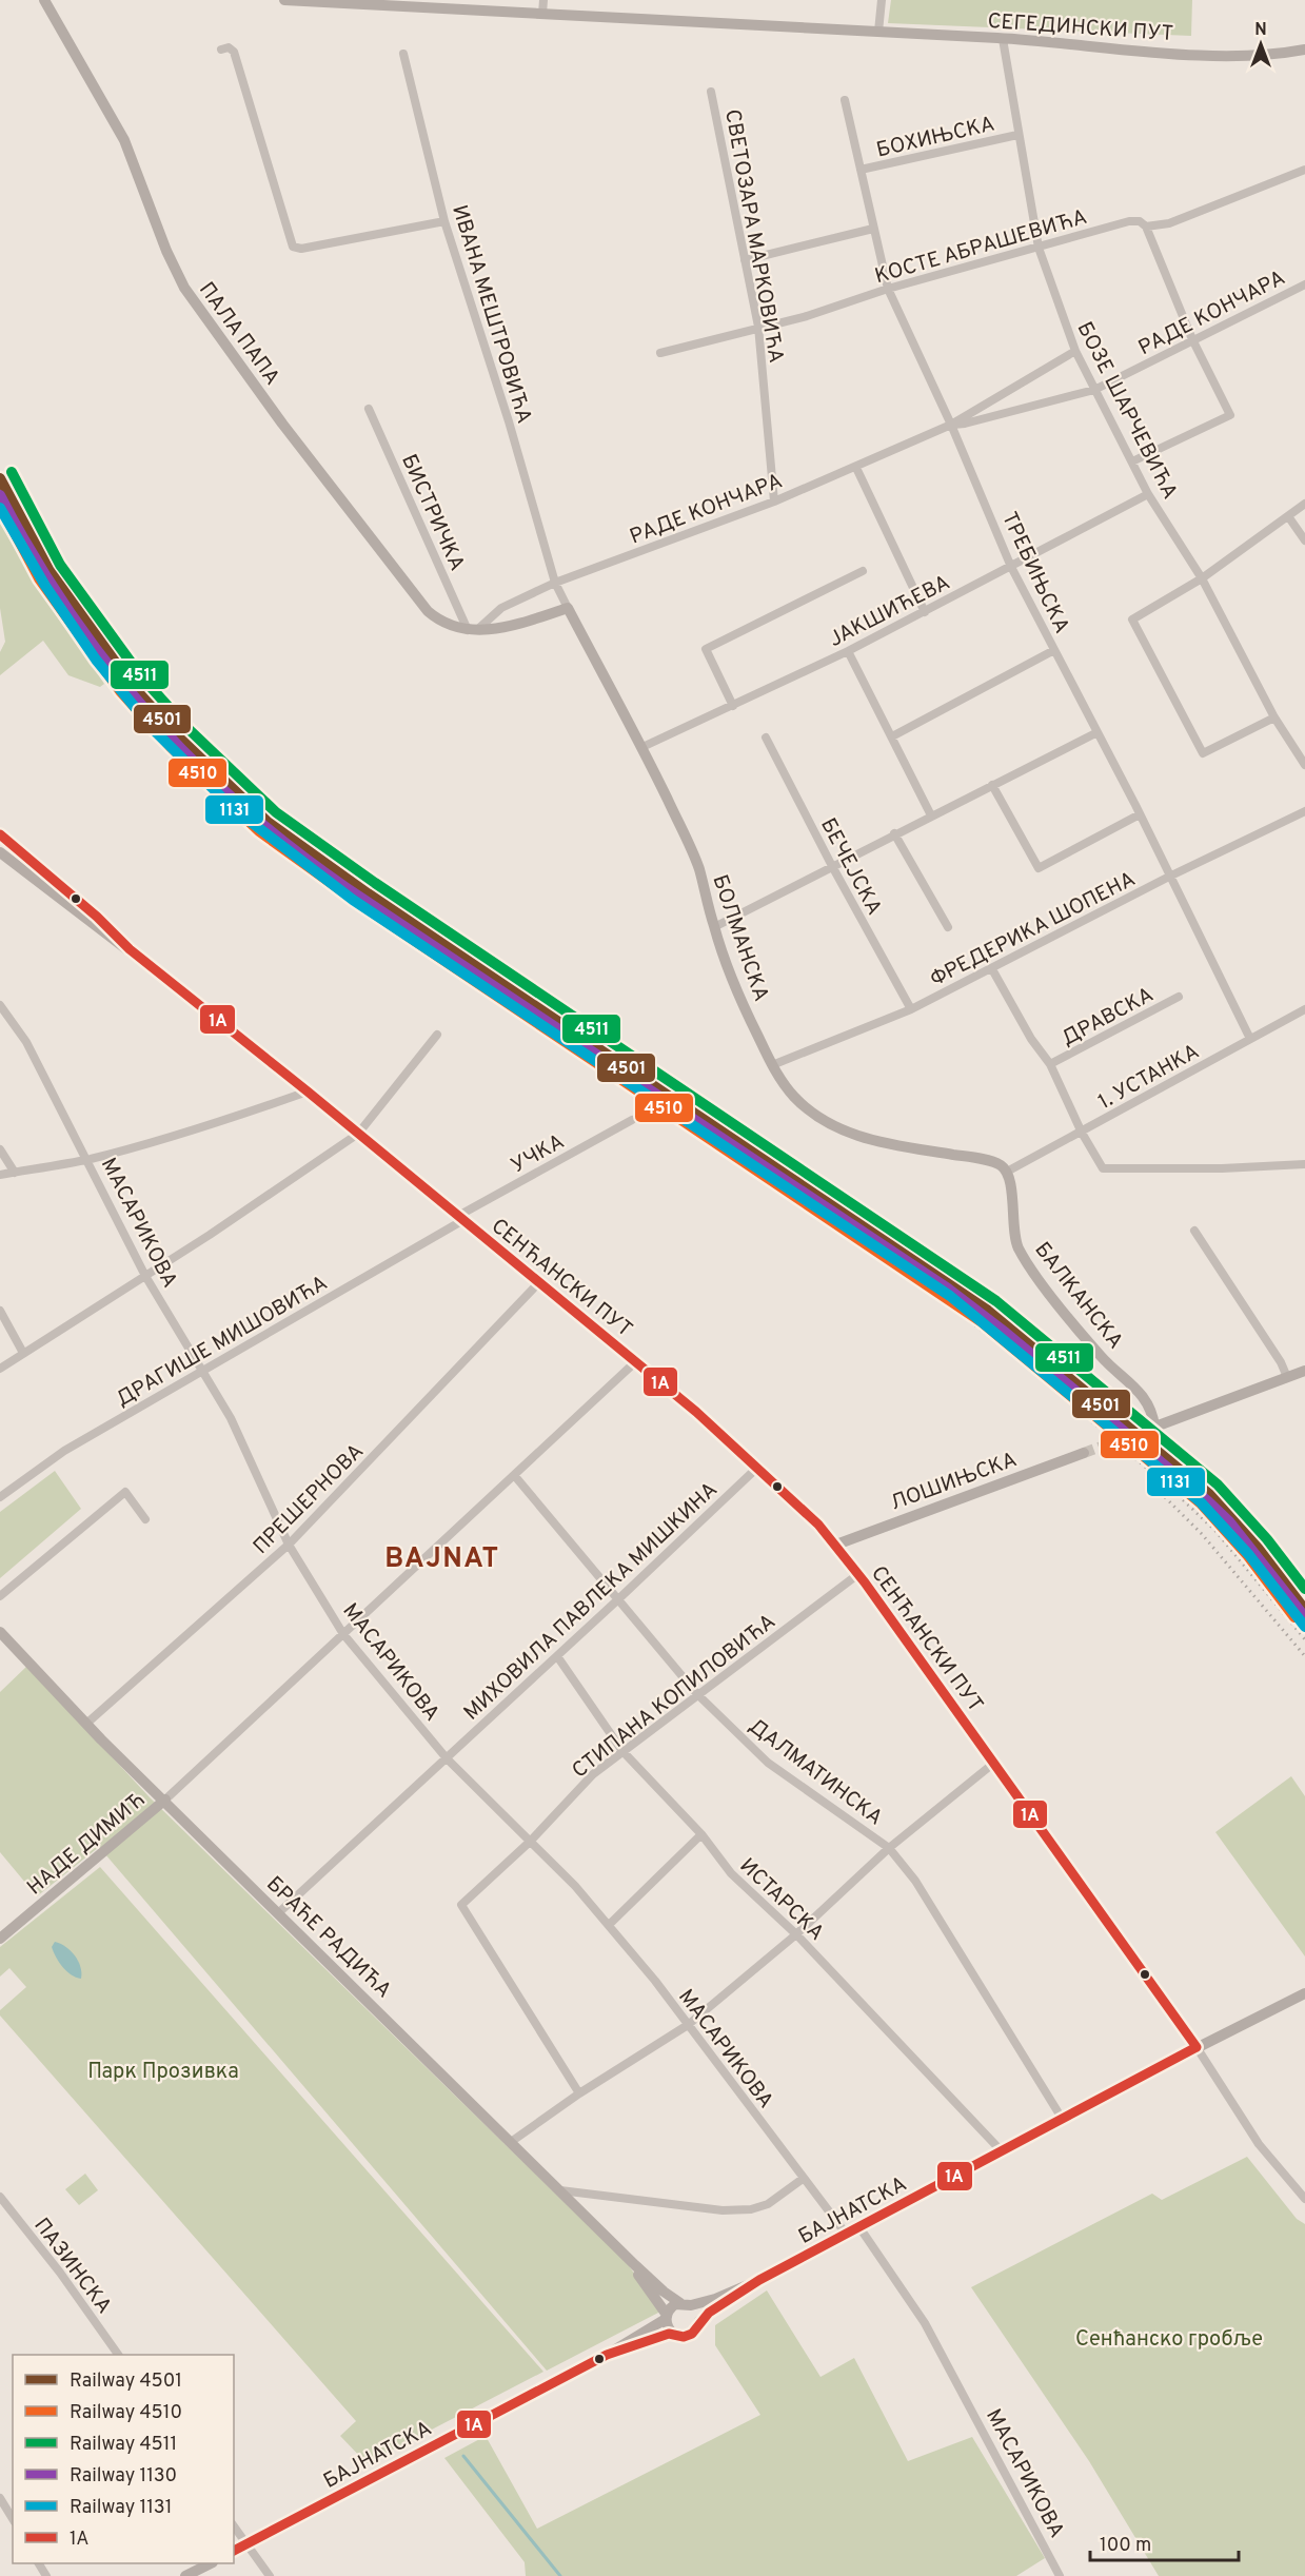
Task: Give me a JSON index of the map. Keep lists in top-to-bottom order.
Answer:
{
  "streets": {
    "main road": [
      "СЕГЕДИНСКИ ПУТ",
      "ПАЛА ПАПА",
      "БОЛМАНСКА",
      "СЕНЋАНСКИ ПУТ",
      "БАЛКАНСКА",
      "ЛОШИЊСКА",
      "НАДЕ ДИМИЋ",
      "БРАЋЕ РАДИЋА",
      "БАЈНАТСКА"
    ],
    "street": [
      "БОХИЊСКА",
      "СВЕТОЗАРА МАРКОВИЋА",
      "КОСТЕ АБРАШЕВИЋА",
      "РАДЕ КОНЧАРА",
      "ИВАНА МЕШТРОВИЋА",
      "БОЗЕ ШАРЧЕВИЋА",
      "БИСТРИЧКА",
      "ТРЕБИЊСКА",
      "ЈАКШИЋЕВА",
      "БЕЧЕЈСКА",
      "ФРЕДЕРИКА ШОПЕНА",
      "ДРАВСКА",
      "1. УСТАНКА",
      "УЧКА",
      "МАСАРИКОВА",
      "ДРАГИШЕ МИШОВИЋА",
      "ПРЕШЕРНОВА",
      "МИХОВИЛА ПАВЛЕКА МИШКИНА",
      "СТИПАНА КОПИЛОВИЋА",
      "ДАЛМАТИНСКА",
      "ИСТАРСКА",
      "ПАЗИНСКА"
    ]
  },
  "crossings": [
    ["СЕГЕДИНСКИ ПУТ", "БОЗЕ ШАРЧЕВИЋА"],
    ["БОХИЊСКА", "БОЗЕ ШАРЧЕВИЋА"],
    ["БОХИЊСКА", "ТРЕБИЊСКА"],
    ["СВЕТОЗАРА МАРКОВИЋА", "КОСТЕ АБРАШЕВИЋА"],
    ["СВЕТОЗАРА МАРКОВИЋА", "РАДЕ КОНЧАРА"],
    ["КОСТЕ АБРАШЕВИЋА", "БОЗЕ ШАРЧЕВИЋА"],
    ["КОСТЕ АБРАШЕВИЋА", "ТРЕБИЊСКА"],
    ["РАДЕ КОНЧАРА", "ИВАНА МЕШТРОВИЋА"],
    ["РАДЕ КОНЧАРА", "ПАЛА ПАПА"],
    ["РАДЕ КОНЧАРА", "БОЗЕ ШАРЧЕВИЋА"],
    ["РАДЕ КОНЧАРА", "БИСТРИЧКА"],
    ["РАДЕ КОНЧАРА", "ТРЕБИЊСКА"],
    ["РАДЕ КОНЧАРА", "БОЛМАНСКА"],
    ["ИВАНА МЕШТРОВИЋА", "БОЛМАНСКА"],
    ["ПАЛА ПАПА", "БИСТРИЧКА"],
    ["БОЗЕ ШАРЧЕВИЋА", "ЈАКШИЋЕВА"],
    ["ТРЕБИЊСКА", "ЈАКШИЋЕВА"],
    ["ТРЕБИЊСКА", "ФРЕДЕРИКА ШОПЕНА"],
    ["ТРЕБИЊСКА", "1. УСТАНКА"],
    ["ЈАКШИЋЕВА", "БОЛМАНСКА"],
    ["БЕЧЕЈСКА", "ФРЕДЕРИКА ШОПЕНА"],
    ["ФРЕДЕРИКА ШОПЕНА", "БОЛМАНСКА"],
    ["БОЛМАНСКА", "1. УСТАНКА"],
    ["БОЛМАНСКА", "БАЛКАНСКА"],
    ["1. УСТАНКА", "БАЛКАНСКА"],
    ["УЧКА", "СЕНЋАНСКИ ПУТ"],
    ["УЧКА", "ДРАГИШЕ МИШОВИЋА"],
    ["МАСАРИКОВА", "ДРАГИШЕ МИШОВИЋА"],
    ["МАСАРИКОВА", "ПРЕШЕРНОВА"],
    ["МАСАРИКОВА", "МИХОВИЛА ПАВЛЕКА МИШКИНА"],
    ["МАСАРИКОВА", "СТИПАНА КОПИЛОВИЋА"],
    ["МАСАРИКОВА", "БАЈНАТСКА"],
    ["СЕНЋАНСКИ ПУТ", "ДРАГИШЕ МИШОВИЋА"],
    ["СЕНЋАНСКИ ПУТ", "ЛОШИЊСКА"],
    ["СЕНЋАНСКИ ПУТ", "ПРЕШЕРНОВА"],
    ["СЕНЋАНСКИ ПУТ", "МИХОВИЛА ПАВЛЕКА МИШКИНА"],
    ["СЕНЋАНСКИ ПУТ", "СТИПАНА КОПИЛОВИЋА"],
    ["СЕНЋАНСКИ ПУТ", "БАЈНАТСКА"],
    ["ПРЕШЕРНОВА", "БРАЋЕ РАДИЋА"],
    ["МИХОВИЛА ПАВЛЕКА МИШКИНА", "ДАЛМАТИНСКА"],
    ["МИХОВИЛА ПАВЛЕКА МИШКИНА", "ИСТАРСКА"],
    ["МИХОВИЛА ПАВЛЕКА МИШКИНА", "БРАЋЕ РАДИЋА"],
    ["СТИПАНА КОПИЛОВИЋА", "ДАЛМАТИНСКА"],
    ["СТИПАНА КОПИЛОВИЋА", "ИСТАРСКА"],
    ["ДАЛМАТИНСКА", "БАЈНАТСКА"],
    ["НАДЕ ДИМИЋ", "БРАЋЕ РАДИЋА"],
    ["ИСТАРСКА", "БАЈНАТСКА"],
    ["БРАЋЕ РАДИЋА", "БАЈНАТСКА"]
  ],
  "districts": ["BAJNAT"],
  "parks": ["Парк Прозивка", "Сенћанско гробље"],
  "lines": [
    "rail line 4511",
    "rail line 4501",
    "rail line 1130",
    "rail line 4510",
    "rail line 1131",
    "transit line 1A"
  ],
  "legend": [
    "Railway 4501",
    "Railway 4510",
    "Railway 4511",
    "Railway 1130",
    "Railway 1131",
    "1A"
  ],
  "scale_bar": "100 m",
  "north": "top"
}
